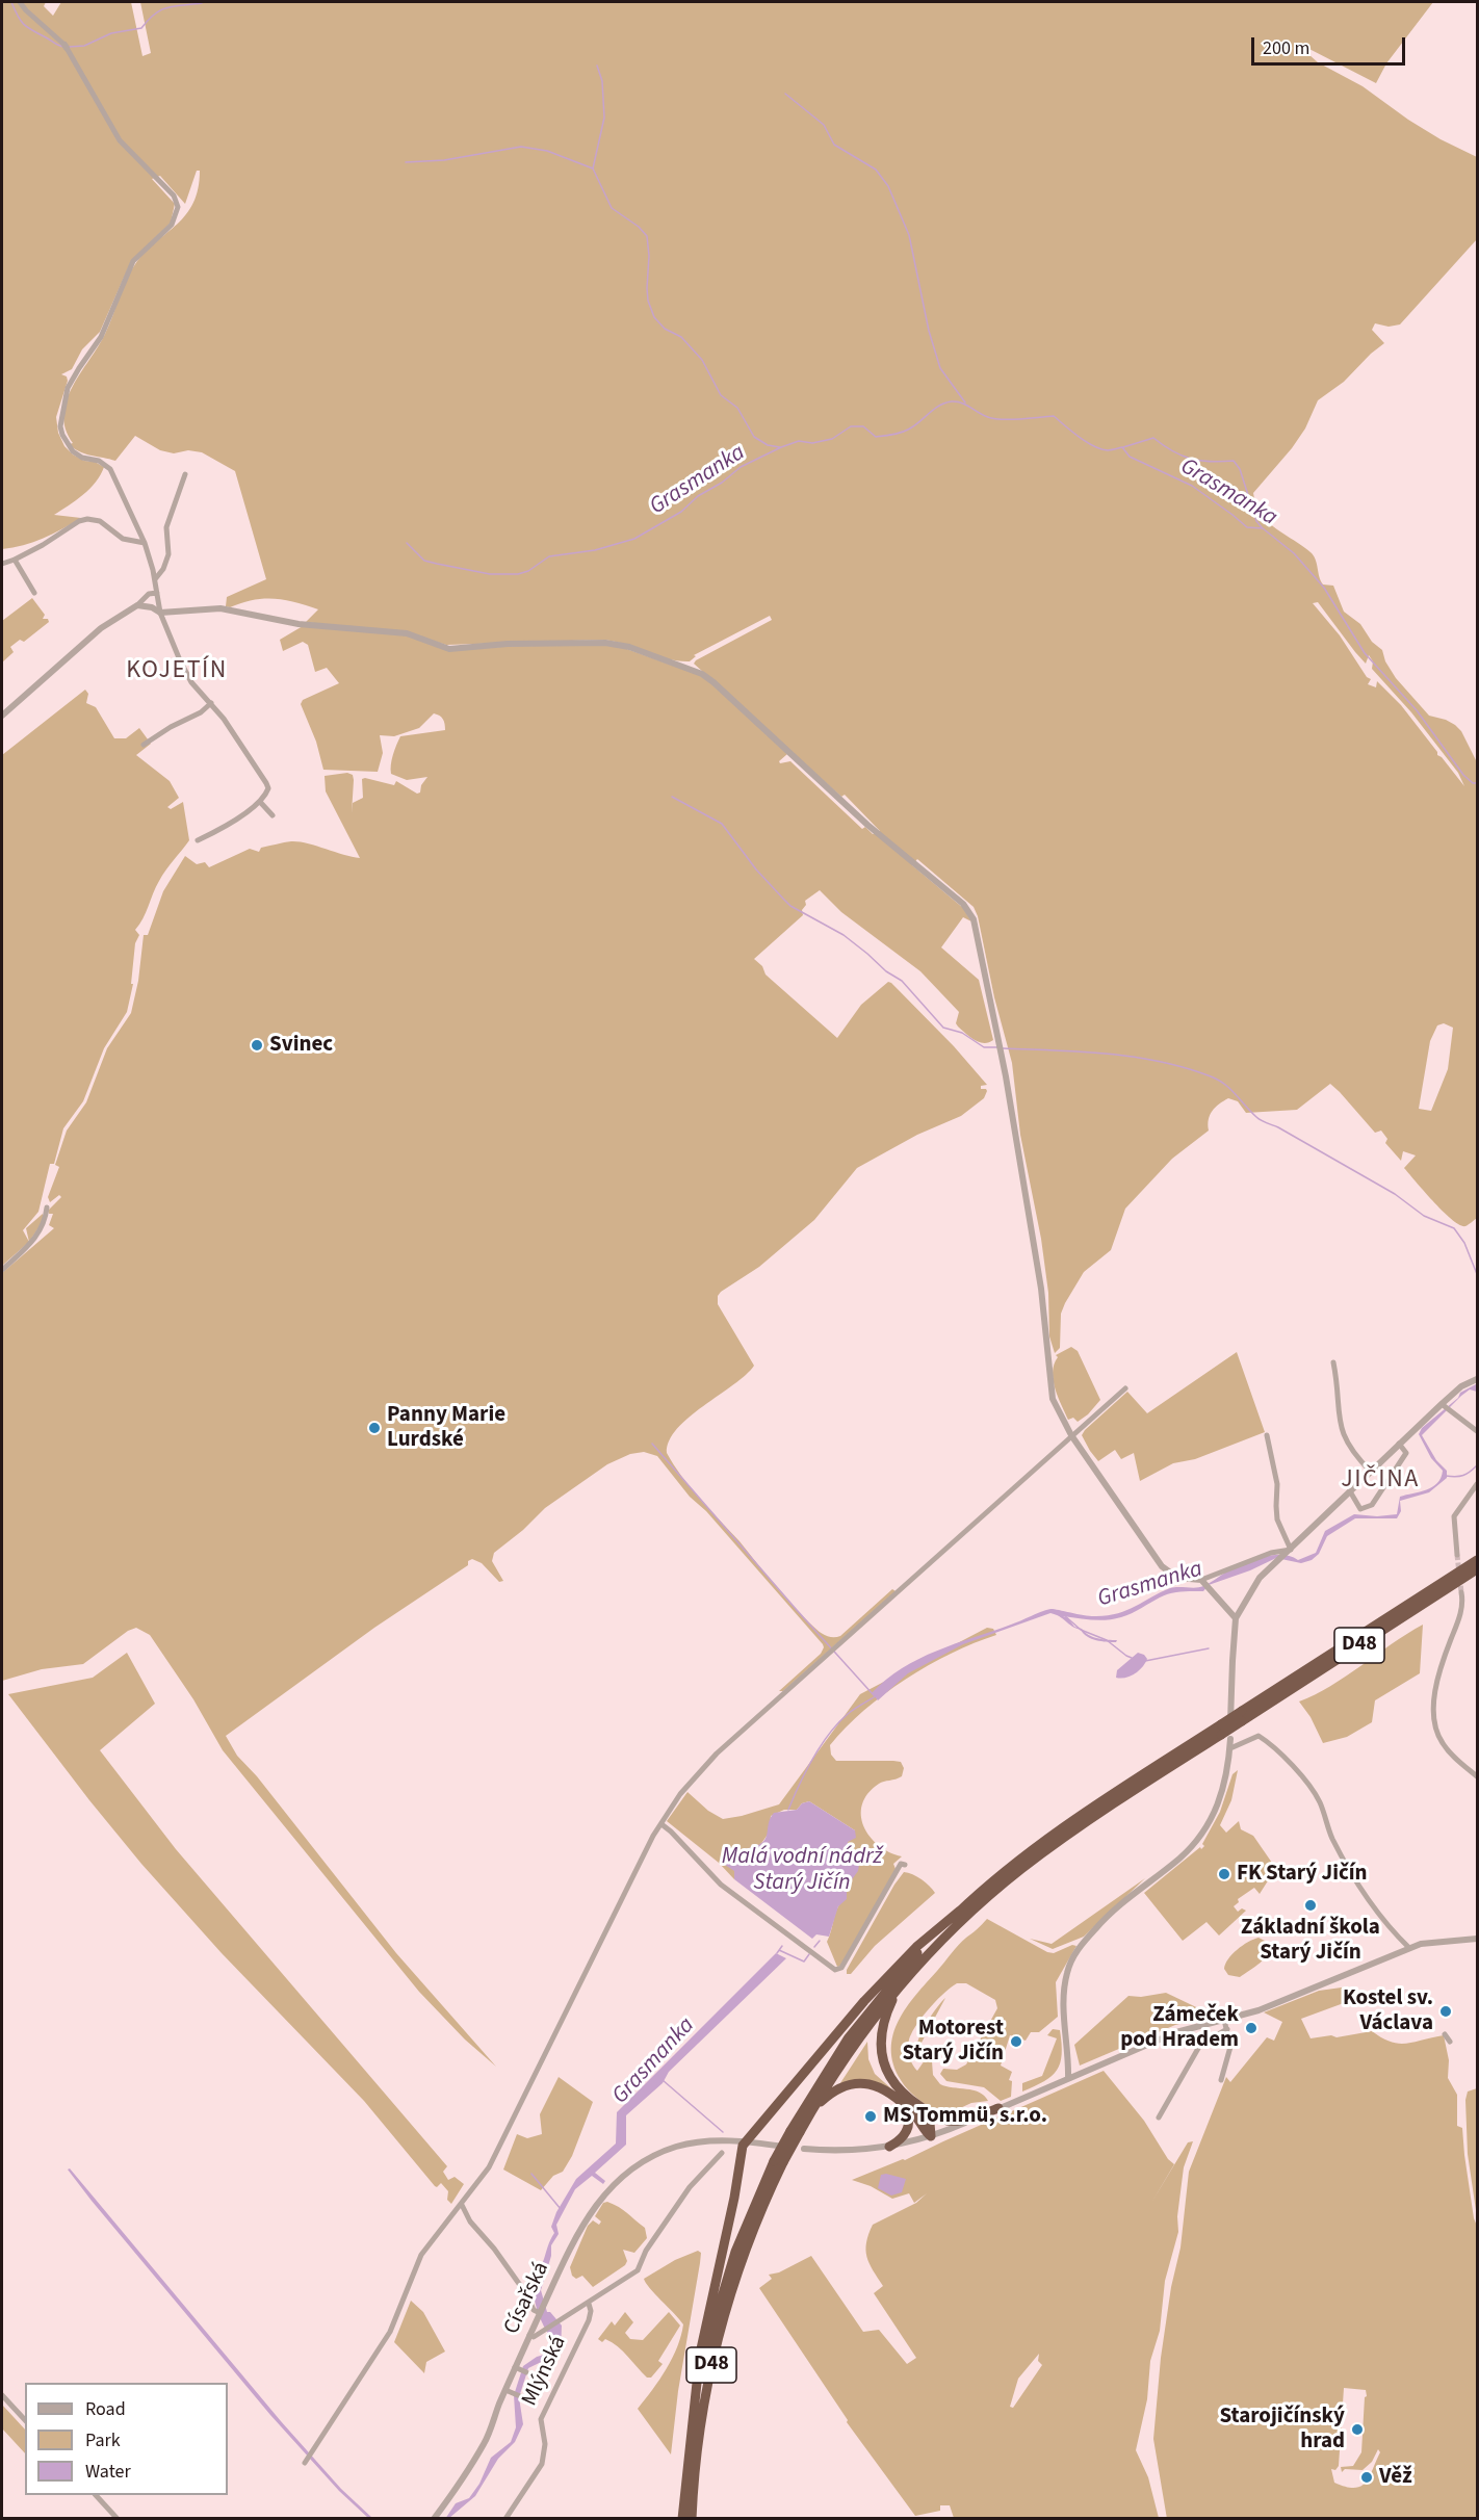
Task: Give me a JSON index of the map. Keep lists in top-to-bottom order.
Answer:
{
  "streets": {
    "highway": ["D48"],
    "street": ["Císařská", "Mlýnská"]
  },
  "districts": ["KOJETÍN", "JIČINA"],
  "water": ["Grasmanka", "Malá vodní nádrž Starý Jičín"],
  "places": [
    "Svinec",
    "Panny Marie Lurdské",
    "FK Starý Jičín",
    "Základní škola Starý Jičín",
    "Kostel sv. Václava",
    "Zámeček pod Hradem",
    "Motorest Starý Jičín",
    "MS Tommü, s.r.o.",
    "Starojičínský hrad",
    "Věž"
  ],
  "legend": ["Road", "Park", "Water"],
  "scale_bar": "200 m"
}
